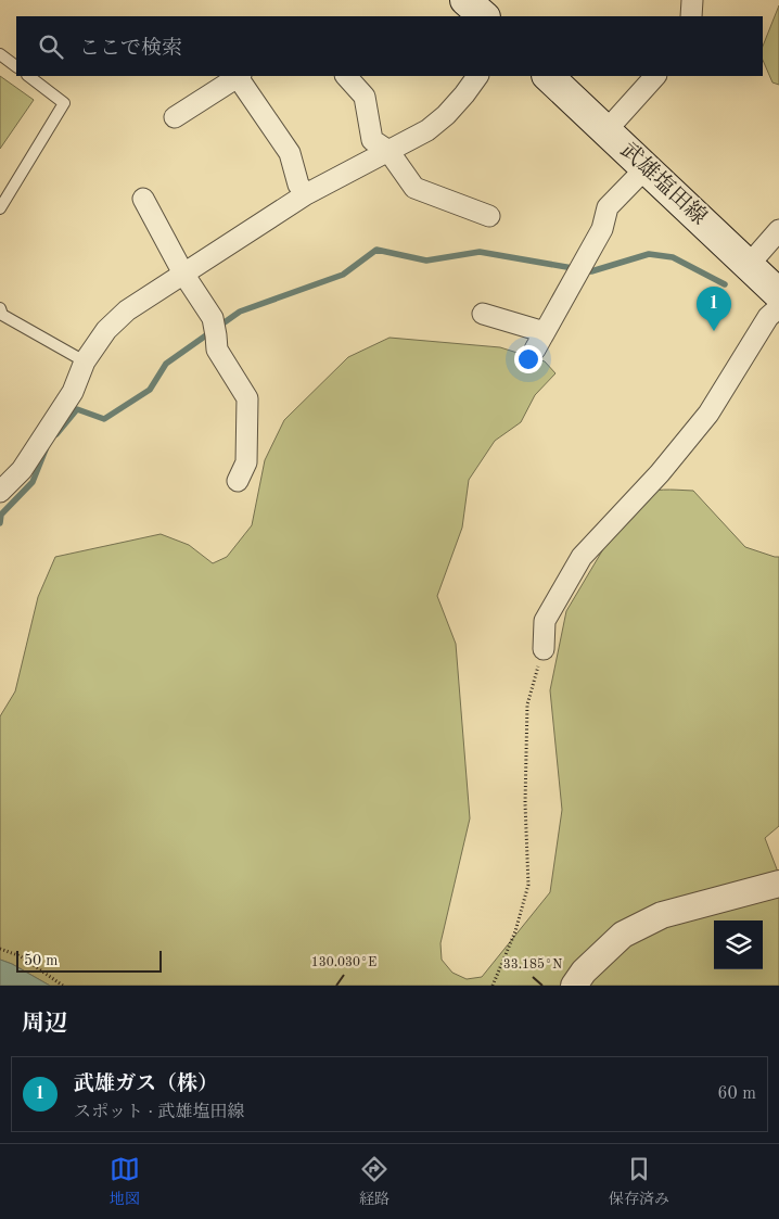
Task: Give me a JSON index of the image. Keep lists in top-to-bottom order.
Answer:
{
  "streets": {
    "main road": ["武雄塩田線"]
  },
  "scale_bar": "50 m",
  "page": {
    "search": "ここで検索",
    "pins": "1",
    "scale": "50 m",
    "heading": "周辺",
    "list": [
      {
        "mark": "1",
        "name": "武雄ガス（株）",
        "note": "スポット · 武雄塩田線",
        "value": "60 m"
      }
    ],
    "nav": ["地図", "経路", "保存済み"]
  },
  "coordinates": ["130.030°E", "33.185°N"]
}
